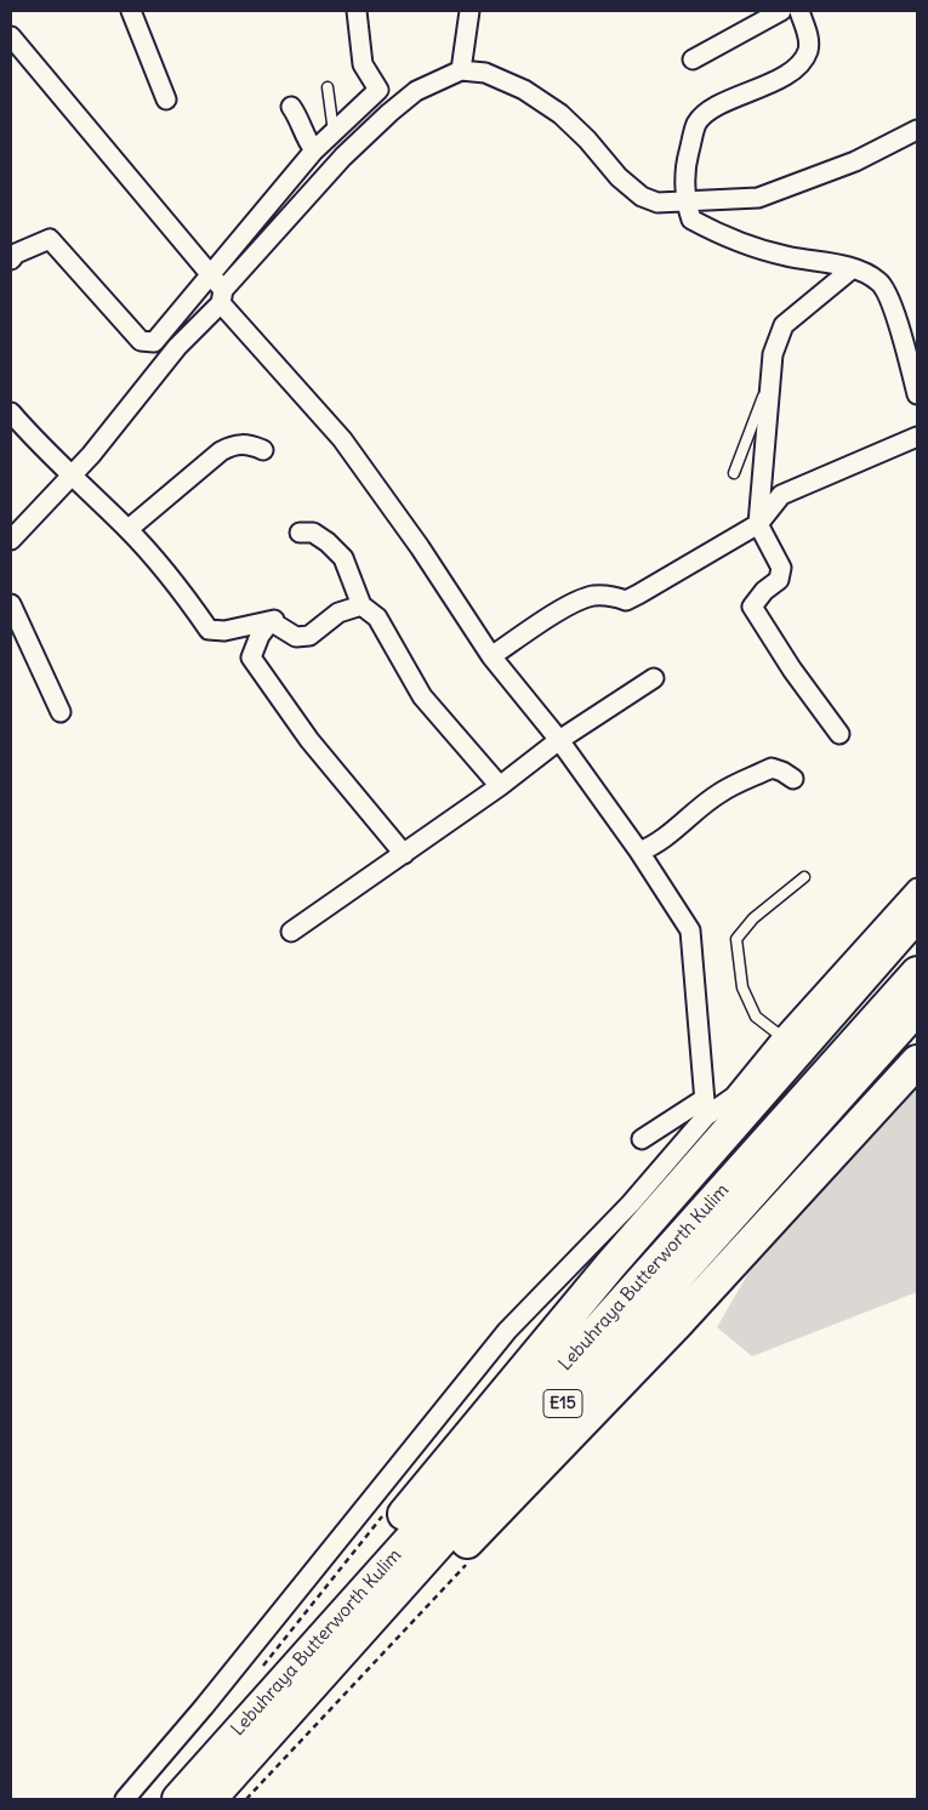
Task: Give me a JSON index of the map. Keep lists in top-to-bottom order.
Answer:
{
  "streets": {
    "highway": ["Lebuhraya Butterworth Kulim", "E15"]
  }
}
